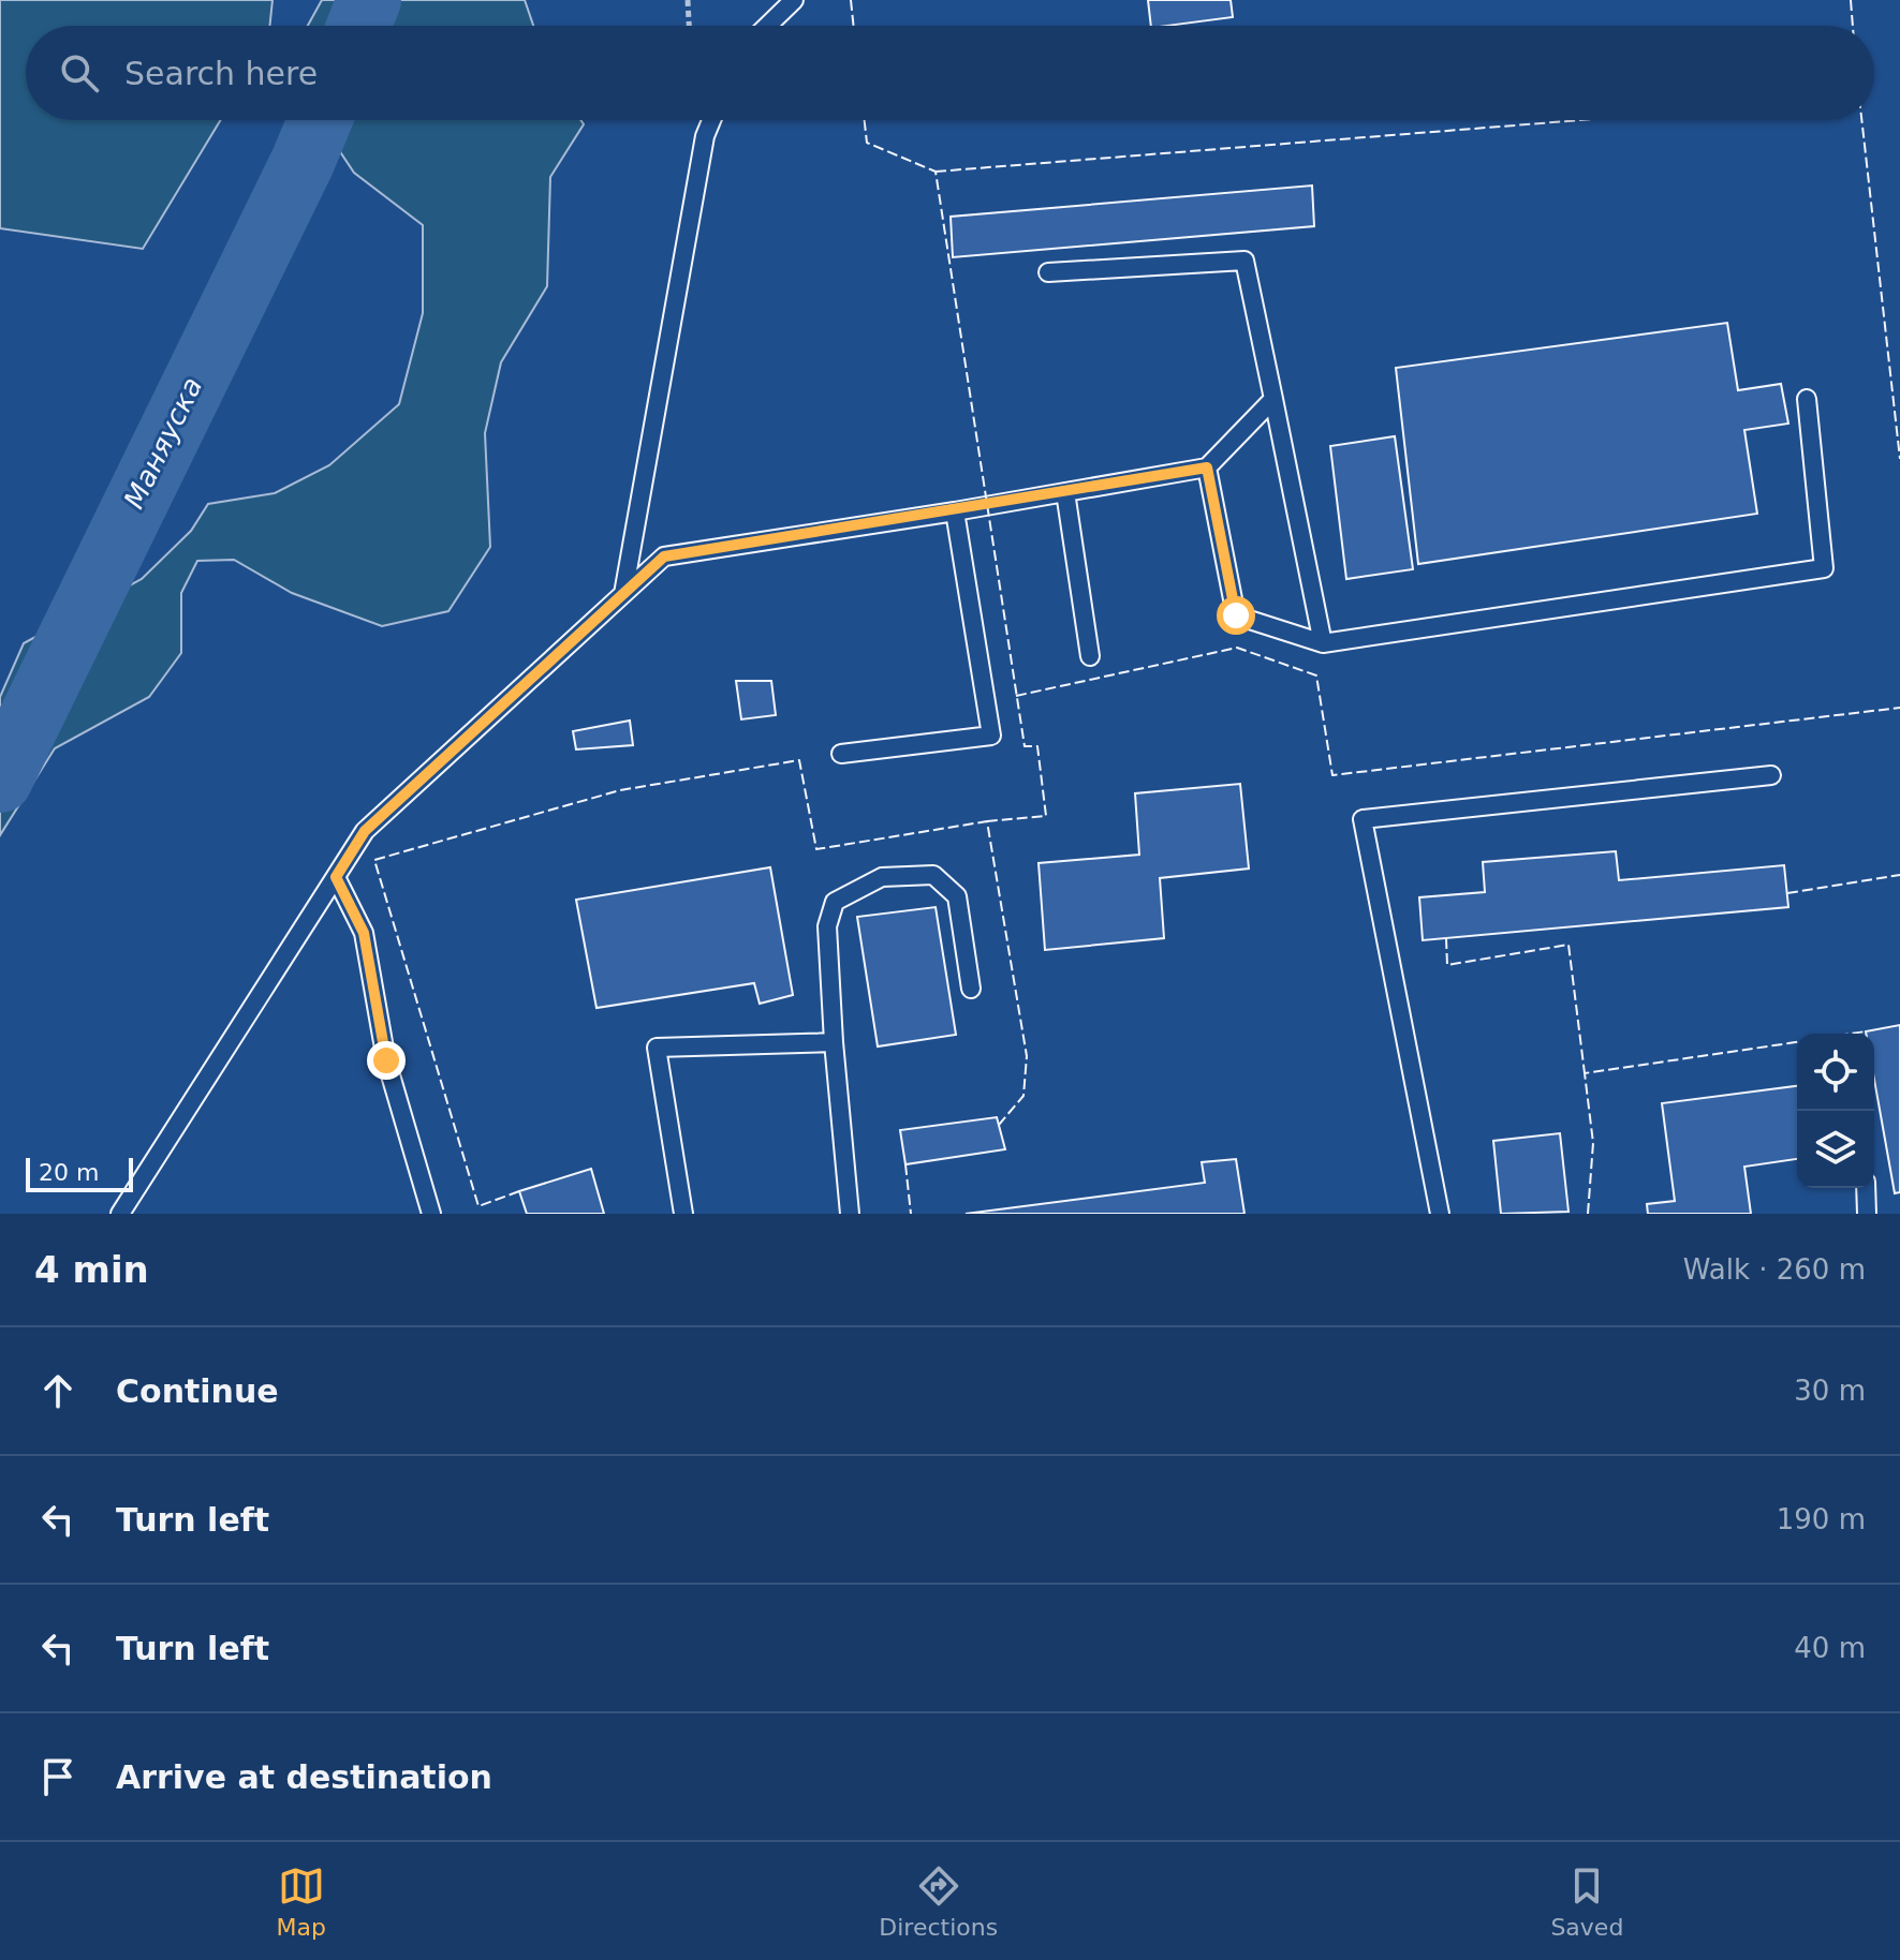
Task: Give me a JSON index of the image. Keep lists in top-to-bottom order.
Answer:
{
  "water": ["Маняуска"],
  "scale_bar": "20 m",
  "page": {
    "search": "Search here",
    "scale": "20 m",
    "heading": ["4 min", "Walk · 260 m"],
    "list": [
      ["Continue", "30 m"],
      ["Turn left", "190 m"],
      ["Turn left", "40 m"],
      "Arrive at destination"
    ],
    "nav": ["Map", "Directions", "Saved"]
  }
}
